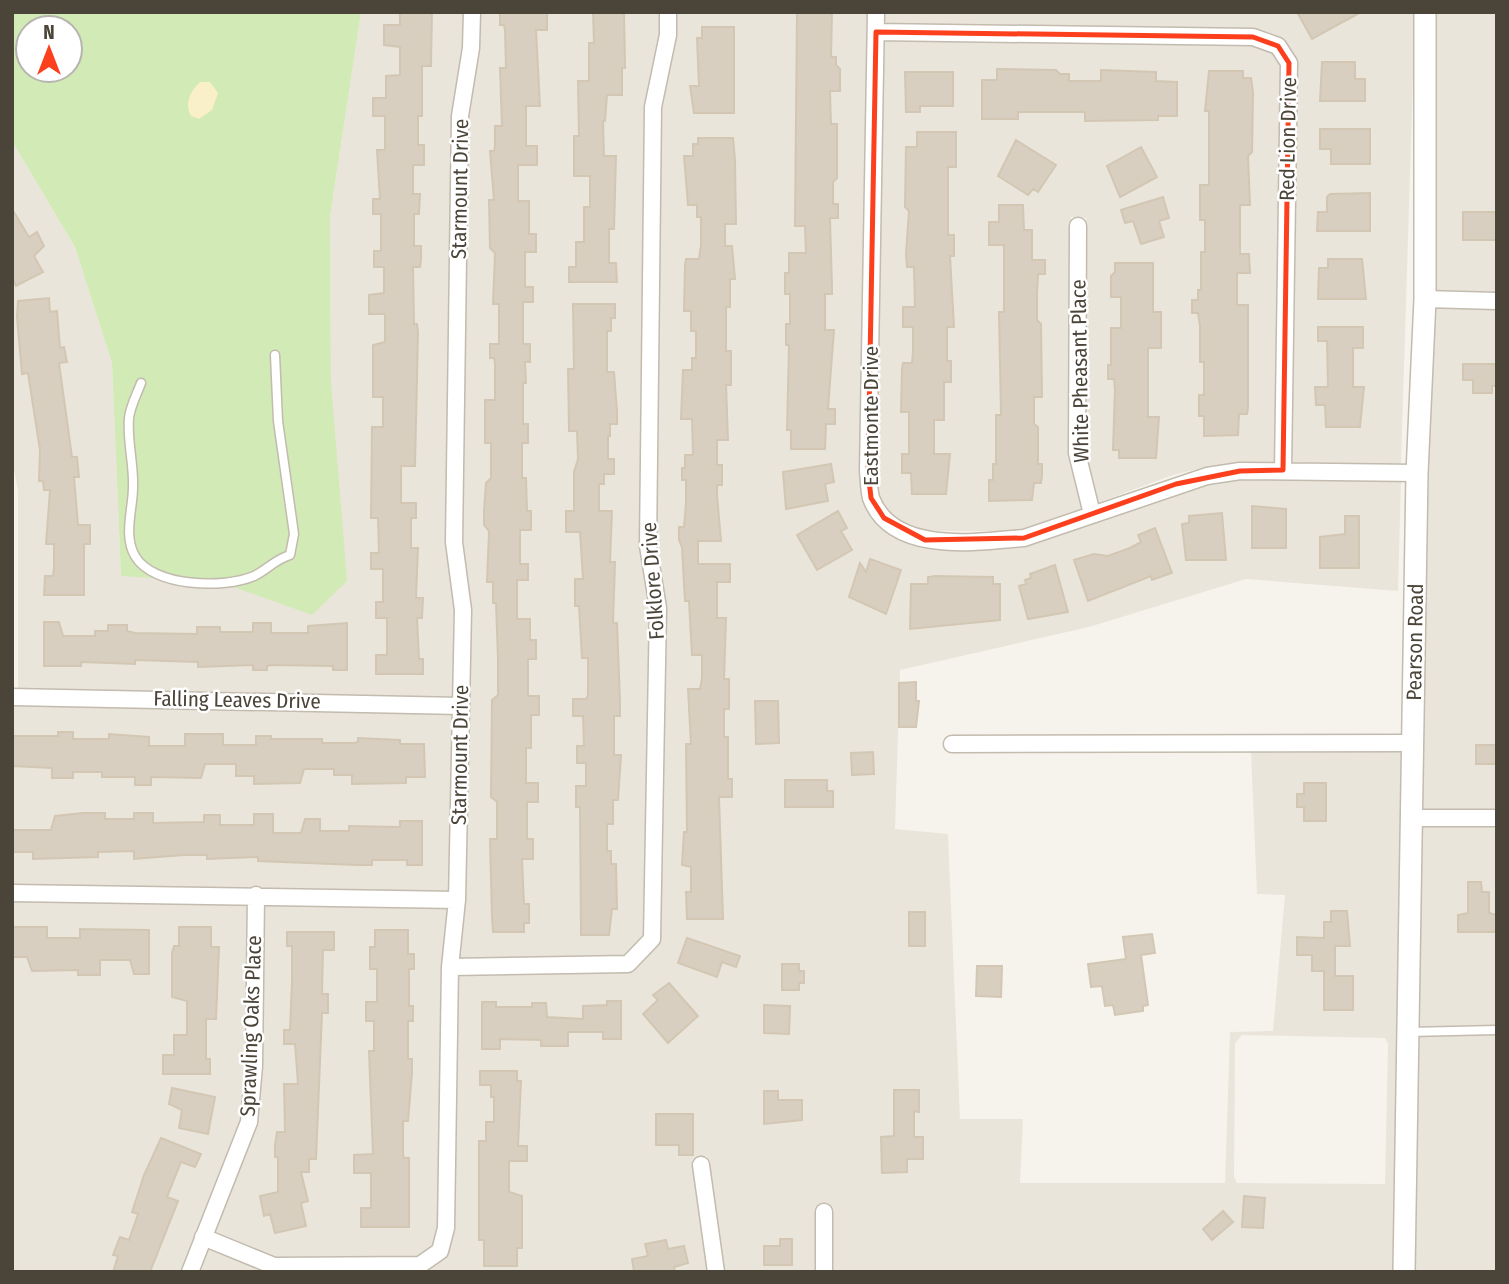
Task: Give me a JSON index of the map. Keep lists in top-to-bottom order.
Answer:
{
  "streets": {
    "street": [
      "Red Lion Drive",
      "Starmount Drive",
      "White Pheasant Place",
      "Eastmonte Drive",
      "Folklore Drive",
      "Pearson Road",
      "Falling Leaves Drive",
      "Sprawling Oaks Place"
    ]
  },
  "crossings": [
    ["Red Lion Drive", "Eastmonte Drive"],
    ["Starmount Drive", "Folklore Drive"],
    ["Starmount Drive", "Falling Leaves Drive"],
    ["Starmount Drive", "Sprawling Oaks Place"],
    ["White Pheasant Place", "Eastmonte Drive"],
    ["Eastmonte Drive", "Pearson Road"]
  ],
  "north": "top"
}
